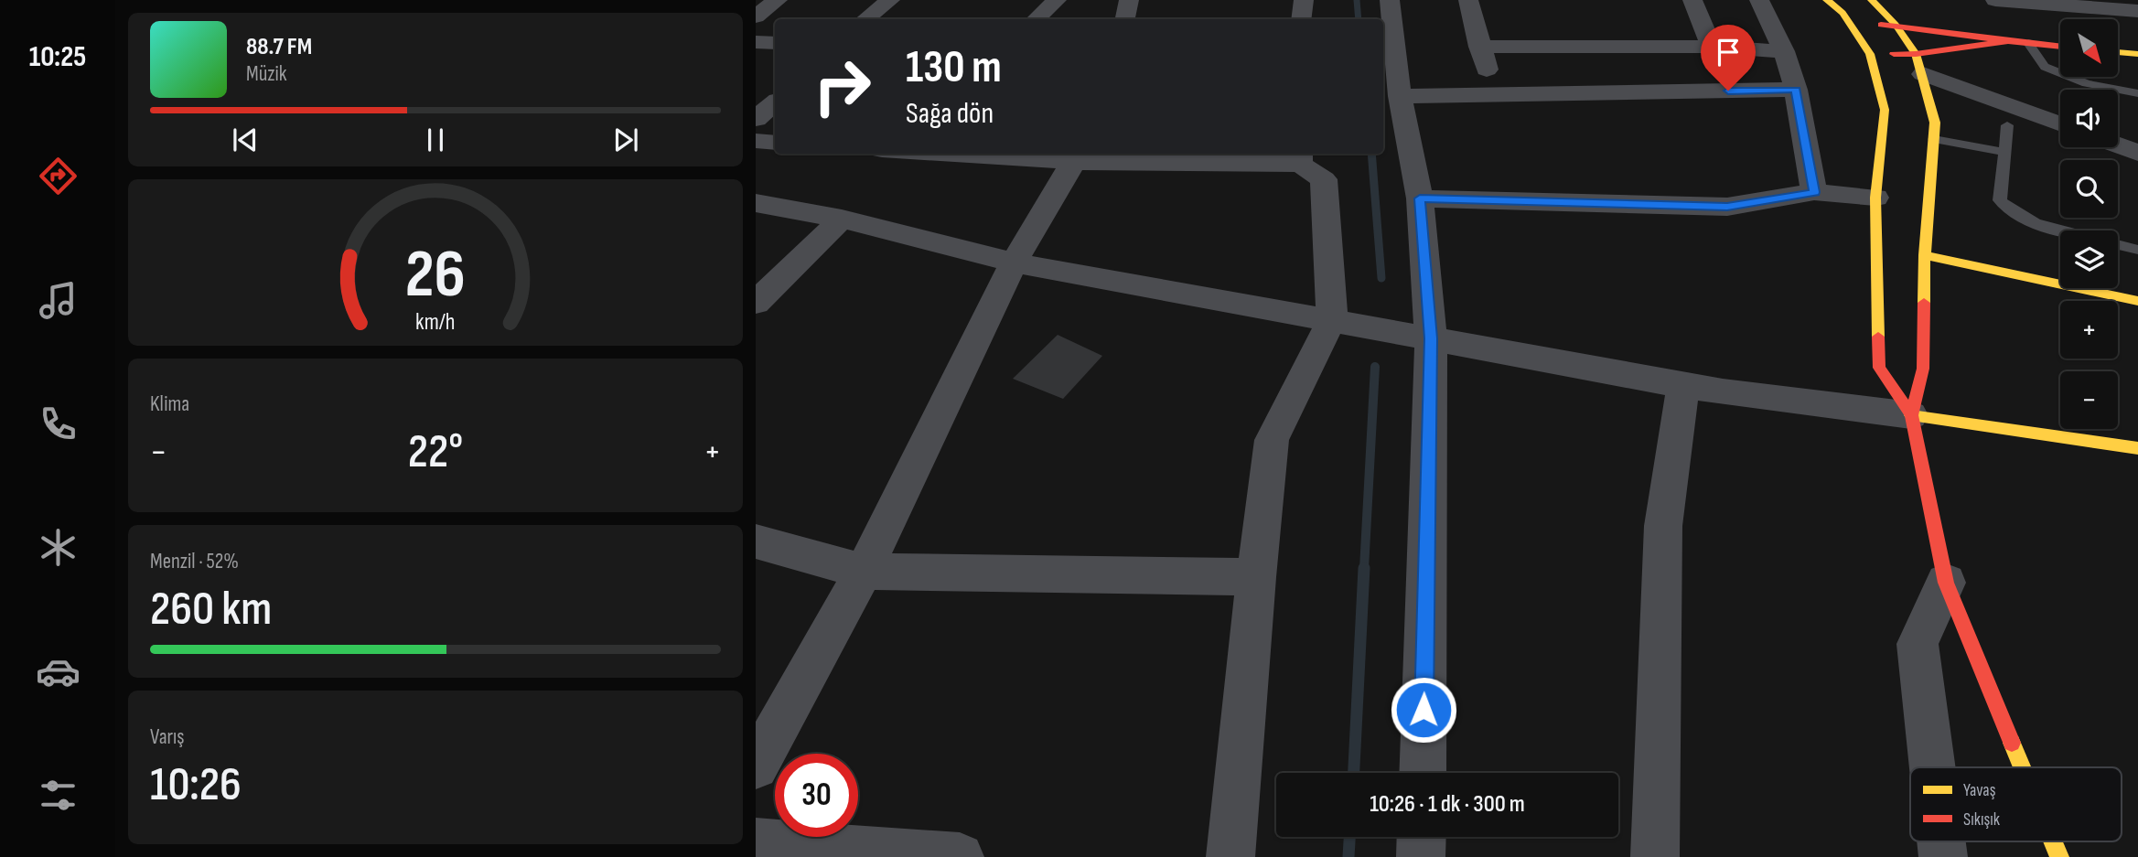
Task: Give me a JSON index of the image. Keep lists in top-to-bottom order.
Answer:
{
  "legend": ["Yavaş", "Sıkışık"],
  "north": "bottom right",
  "page": {
    "tabs": "10:25",
    "map_buttons": ["+", "−"],
    "turn": ["130 m", "Sağa dön"],
    "song": ["88.7 FM", "Müzik"],
    "tile": [
      "Klima",
      ["Menzil · 52%", "260 km"],
      ["Varış", "10:26"]
    ],
    "heat": ["−", "22°", "+"],
    "limit": "30",
    "trip": "10:26 · 1 dk · 300 m",
    "gauge": ["26", "km/h"]
  }
}
